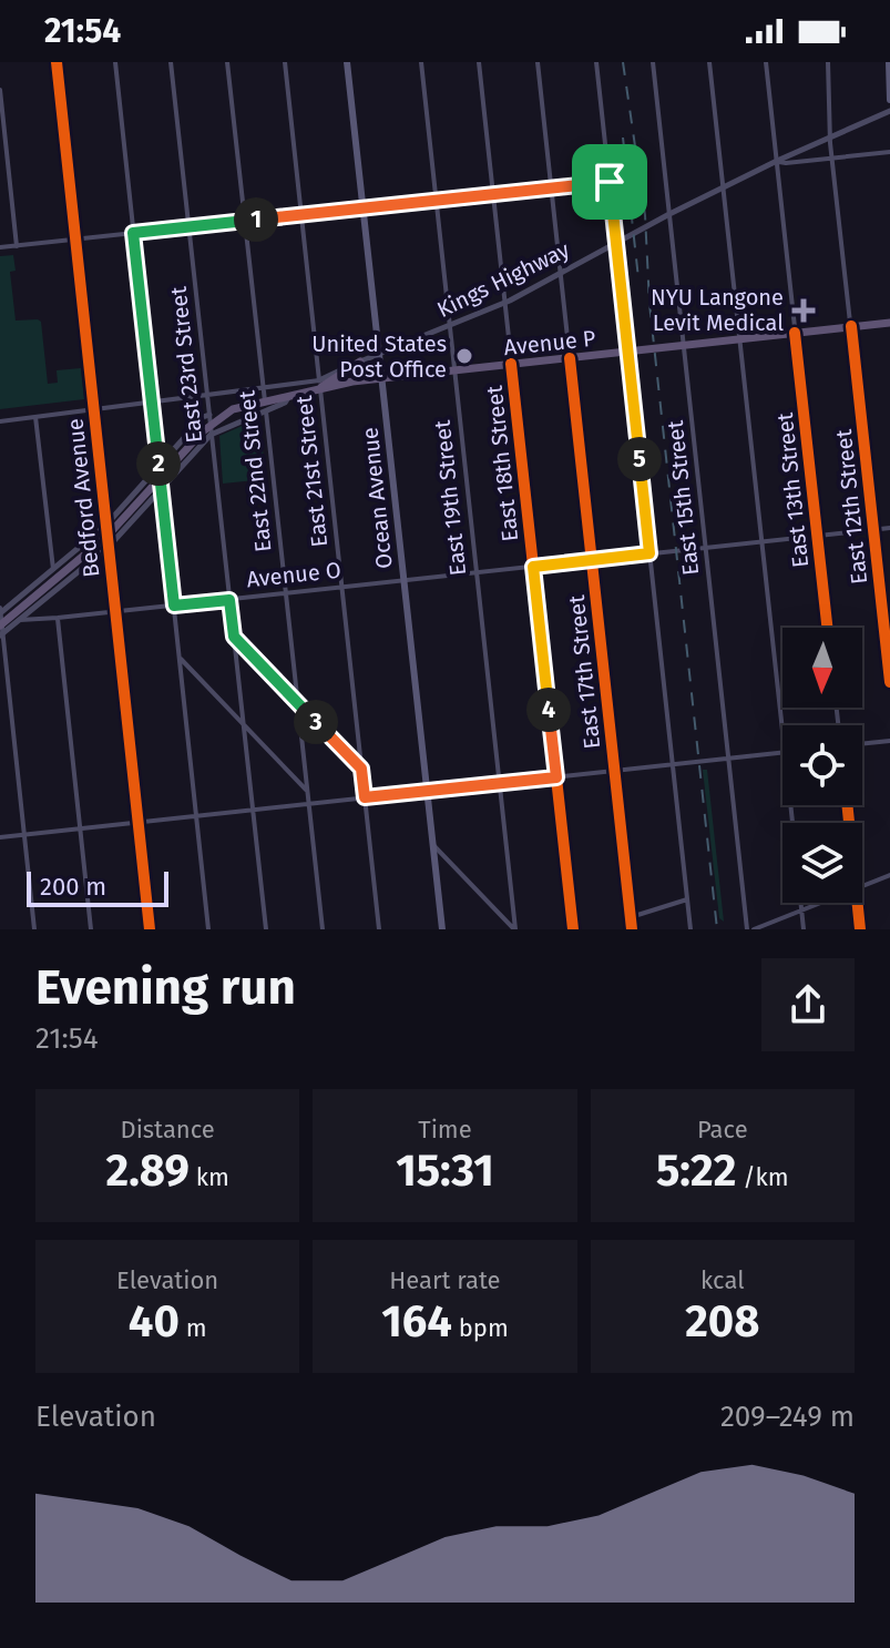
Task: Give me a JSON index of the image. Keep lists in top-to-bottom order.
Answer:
{
  "streets": {
    "main road": ["Avenue P", "Bedford Avenue", "Ocean Avenue"],
    "street": [
      "Kings Highway",
      "East 23rd Street",
      "East 18th Street",
      "East 22nd Street",
      "East 21st Street",
      "East 13th Street",
      "East 19th Street",
      "East 15th Street",
      "East 12th Street",
      "Avenue O",
      "East 17th Street"
    ]
  },
  "crossings": [
    ["Kings Highway", "East 18th Street"],
    ["Kings Highway", "East 13th Street"],
    ["Kings Highway", "Ocean Avenue"],
    ["Kings Highway", "East 19th Street"],
    ["Kings Highway", "East 15th Street"],
    ["Kings Highway", "East 12th Street"],
    ["Kings Highway", "East 17th Street"],
    ["Avenue P", "East 23rd Street"],
    ["Avenue P", "East 18th Street"],
    ["Avenue P", "East 22nd Street"],
    ["Avenue P", "East 21st Street"],
    ["Avenue P", "East 13th Street"],
    ["Avenue P", "Bedford Avenue"],
    ["Avenue P", "Ocean Avenue"],
    ["Avenue P", "East 19th Street"],
    ["Avenue P", "East 15th Street"],
    ["Avenue P", "East 12th Street"],
    ["Avenue P", "East 17th Street"],
    ["East 23rd Street", "Avenue O"],
    ["East 18th Street", "Avenue O"],
    ["East 22nd Street", "Avenue O"],
    ["East 21st Street", "Avenue O"],
    ["East 13th Street", "Avenue O"],
    ["Bedford Avenue", "Avenue O"],
    ["Ocean Avenue", "Avenue O"],
    ["East 19th Street", "Avenue O"],
    ["East 15th Street", "Avenue O"],
    ["East 12th Street", "Avenue O"],
    ["Avenue O", "East 17th Street"]
  ],
  "places": {
    "health": ["NYU Langone Levit Medical"],
    "other": ["United States Post Office"]
  },
  "scale_bar": "200 m",
  "north": "bottom",
  "page": {
    "status": "21:54",
    "pins": [
      "1",
      "5",
      "2",
      "4",
      "3"
    ],
    "scale": "200 m",
    "heading": ["Evening run", "21:54"],
    "stats": [
      ["Distance", "2.89 km"],
      ["Time", "15:31"],
      ["Pace", "5:22 /km"],
      ["Elevation", "40 m"],
      ["Heart rate", "164 bpm"],
      ["kcal", "208"]
    ],
    "chart": ["Elevation", "209–249 m"]
  }
}
